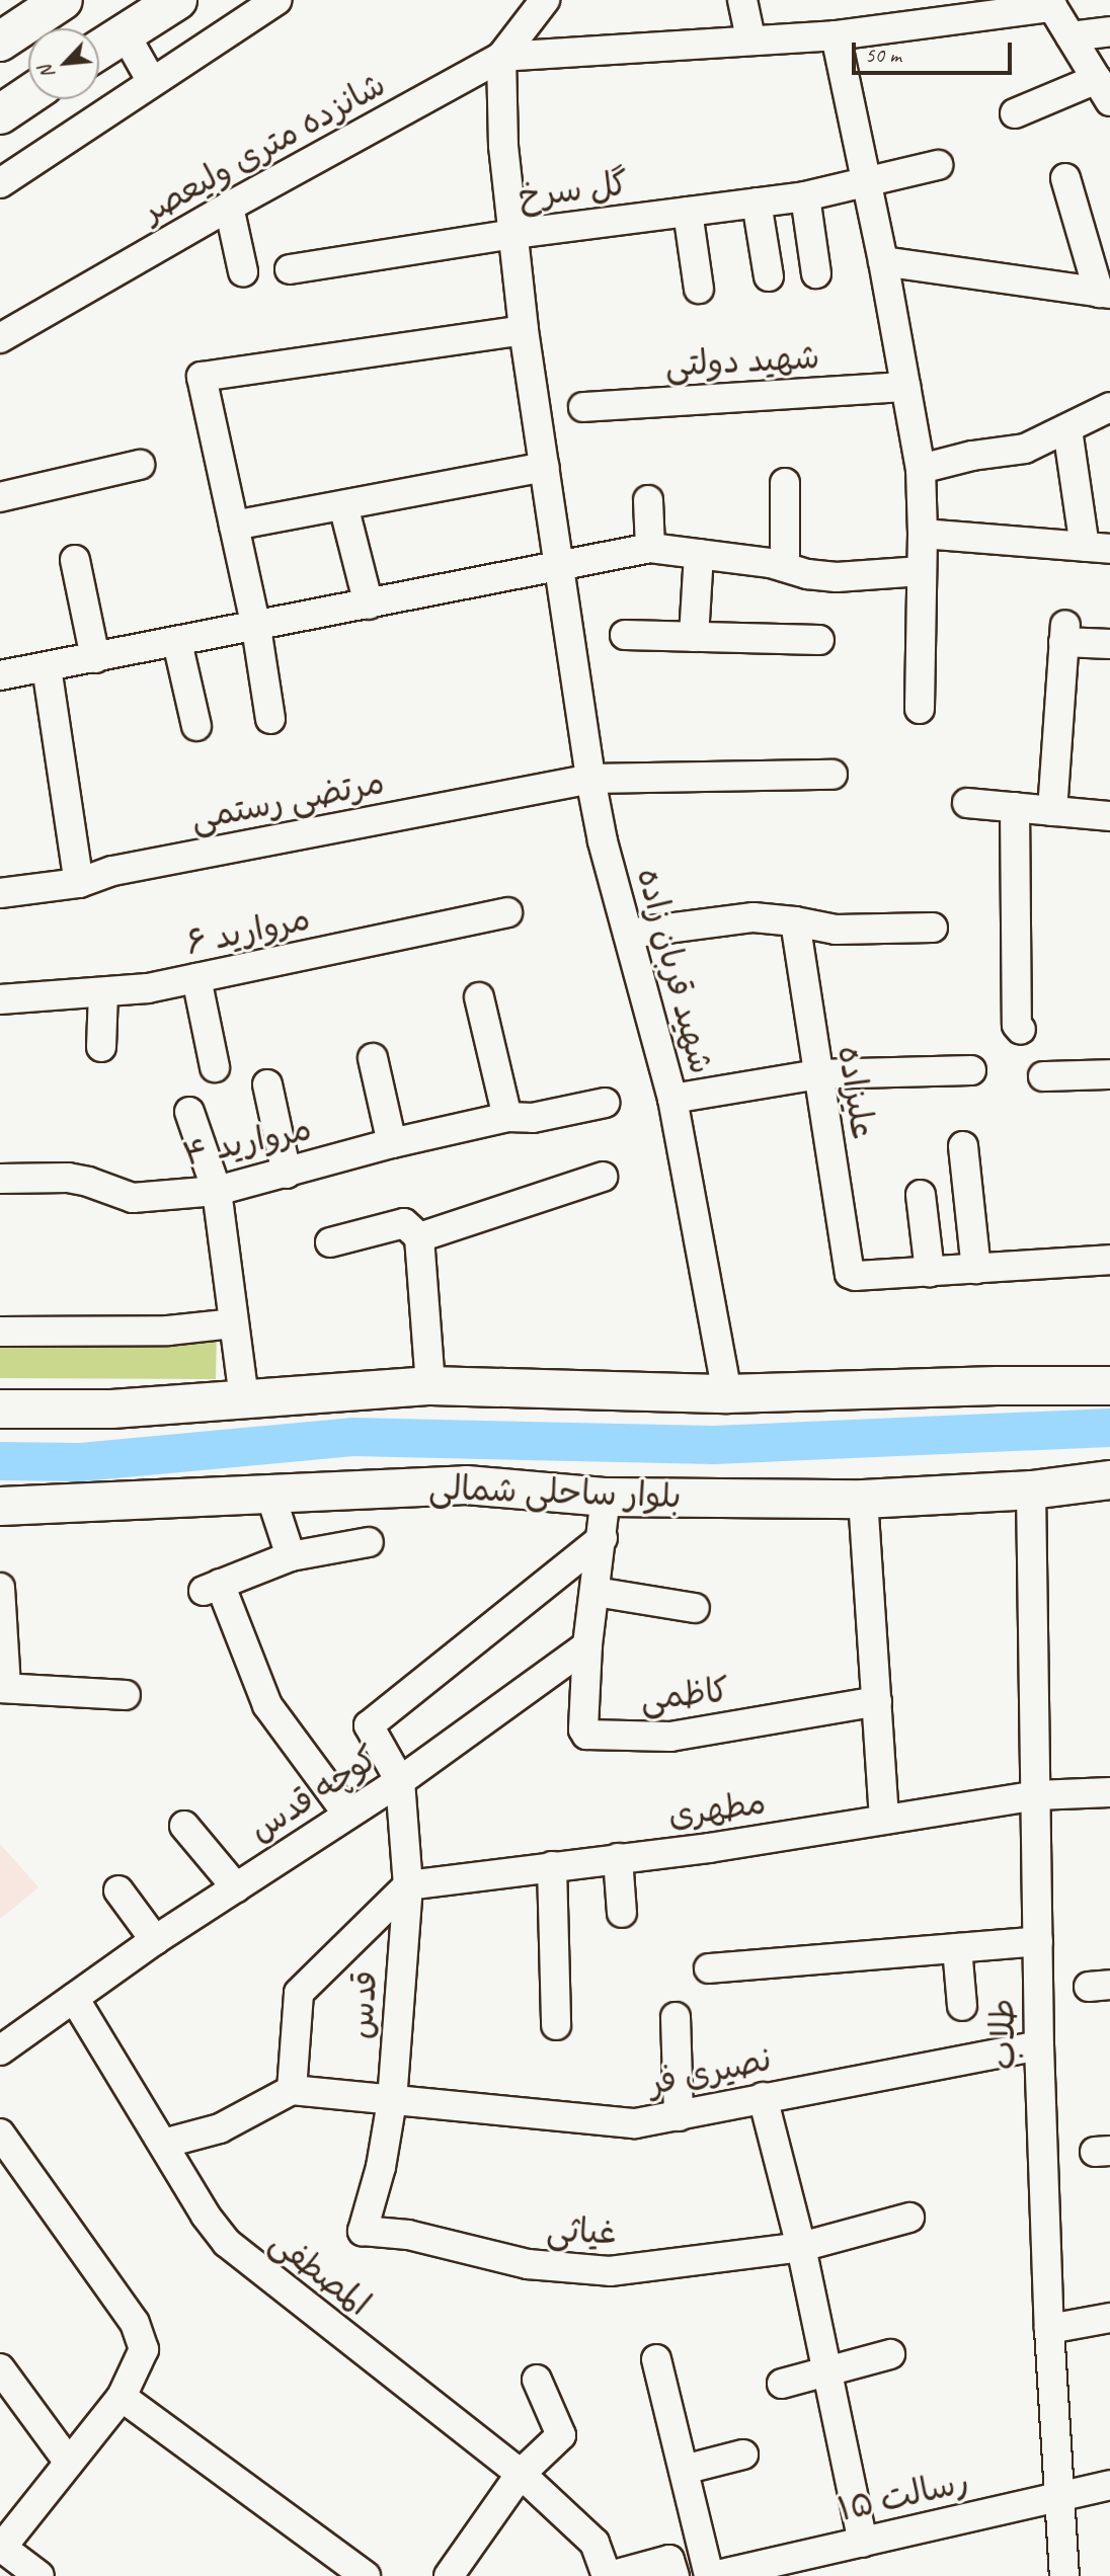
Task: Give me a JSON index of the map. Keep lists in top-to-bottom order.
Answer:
{
  "streets": {
    "main road": ["بلوار ساحلی شمالی"],
    "street": [
      "شانزده متری ولیعصر",
      "گل سرخ",
      "شهید دولتی",
      "مرتضی رستمی",
      "مروارید ۶",
      "شهید قربان زاده",
      "علیزاده",
      "مروارید ۴",
      "کاظمی",
      "کوچه قدس",
      "مطهری",
      "قدس",
      "طلاب",
      "نصیری فر",
      "غیاثی",
      "المصطفی",
      "رسالت ۱۵"
    ]
  },
  "crossings": [
    ["شانزده متری ولیعصر", "شهید قربان زاده"],
    ["گل سرخ", "شهید قربان زاده"],
    ["مرتضی رستمی", "شهید قربان زاده"],
    ["بلوار ساحلی شمالی", "طلاب"],
    ["کاظمی", "کوچه قدس"],
    ["کوچه قدس", "قدس"],
    ["کوچه قدس", "المصطفی"],
    ["مطهری", "قدس"],
    ["مطهری", "طلاب"],
    ["قدس", "نصیری فر"],
    ["قدس", "غیاثی"],
    ["طلاب", "نصیری فر"],
    ["طلاب", "رسالت ۱۵"]
  ],
  "scale_bar": "50 m",
  "north": "bottom left"
}
